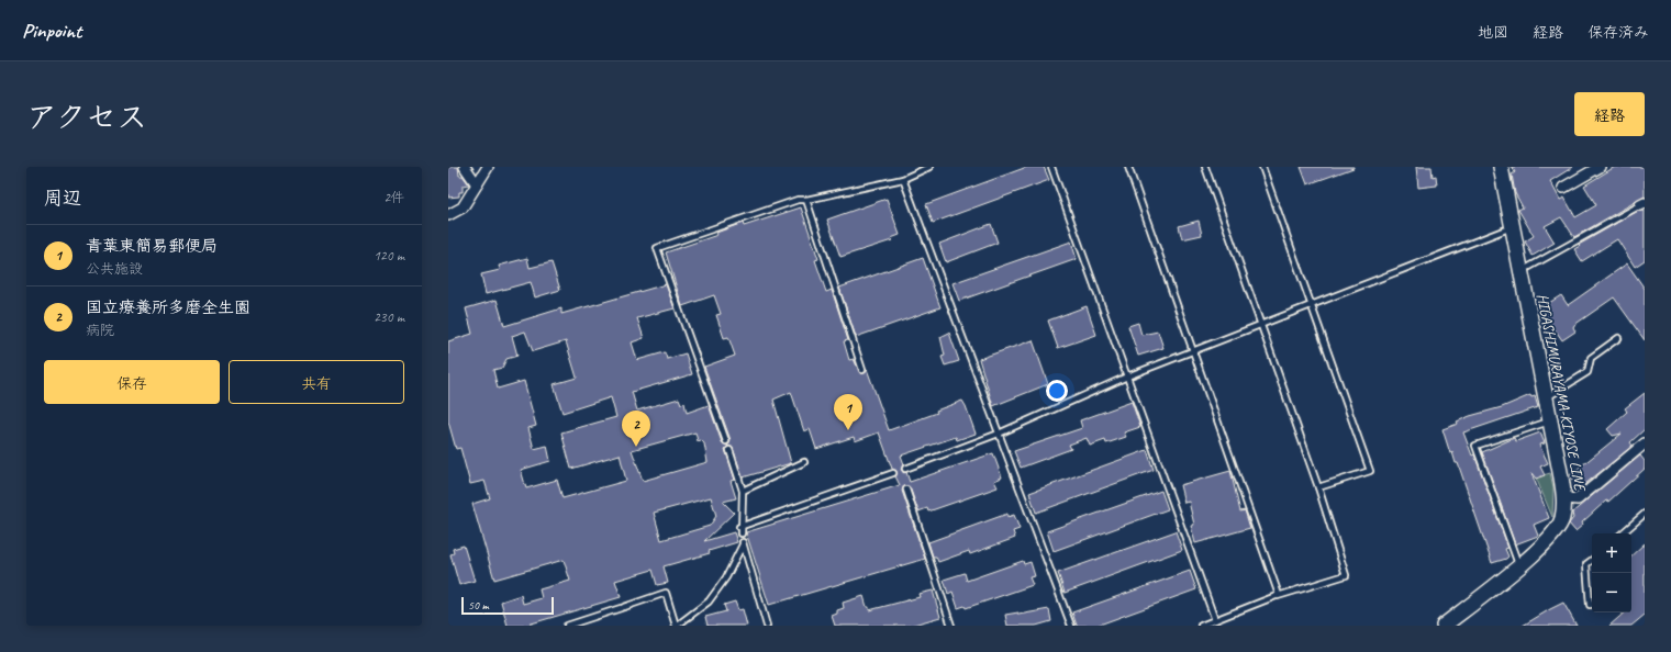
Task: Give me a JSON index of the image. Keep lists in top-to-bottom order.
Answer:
{
  "streets": {
    "main road": ["HIGASHIMURAYAMA-KIYOSE LINE"]
  },
  "scale_bar": "50 m",
  "page": {
    "header": "Pinpoint",
    "nav": ["地図", "経路", "保存済み"],
    "title": "アクセス",
    "buttons": [
      "経路",
      ["保存", "共有"]
    ],
    "heading": ["周辺", "2件"],
    "list": [
      {
        "mark": "1",
        "name": "青葉東簡易郵便局",
        "note": "公共施設",
        "value": "120 m"
      },
      {
        "mark": "2",
        "name": "国立療養所多磨全生園",
        "note": "病院",
        "value": "230 m"
      }
    ],
    "pins": ["1", "2"],
    "map_buttons": ["+", "−"],
    "scale": "50 m"
  }
}
